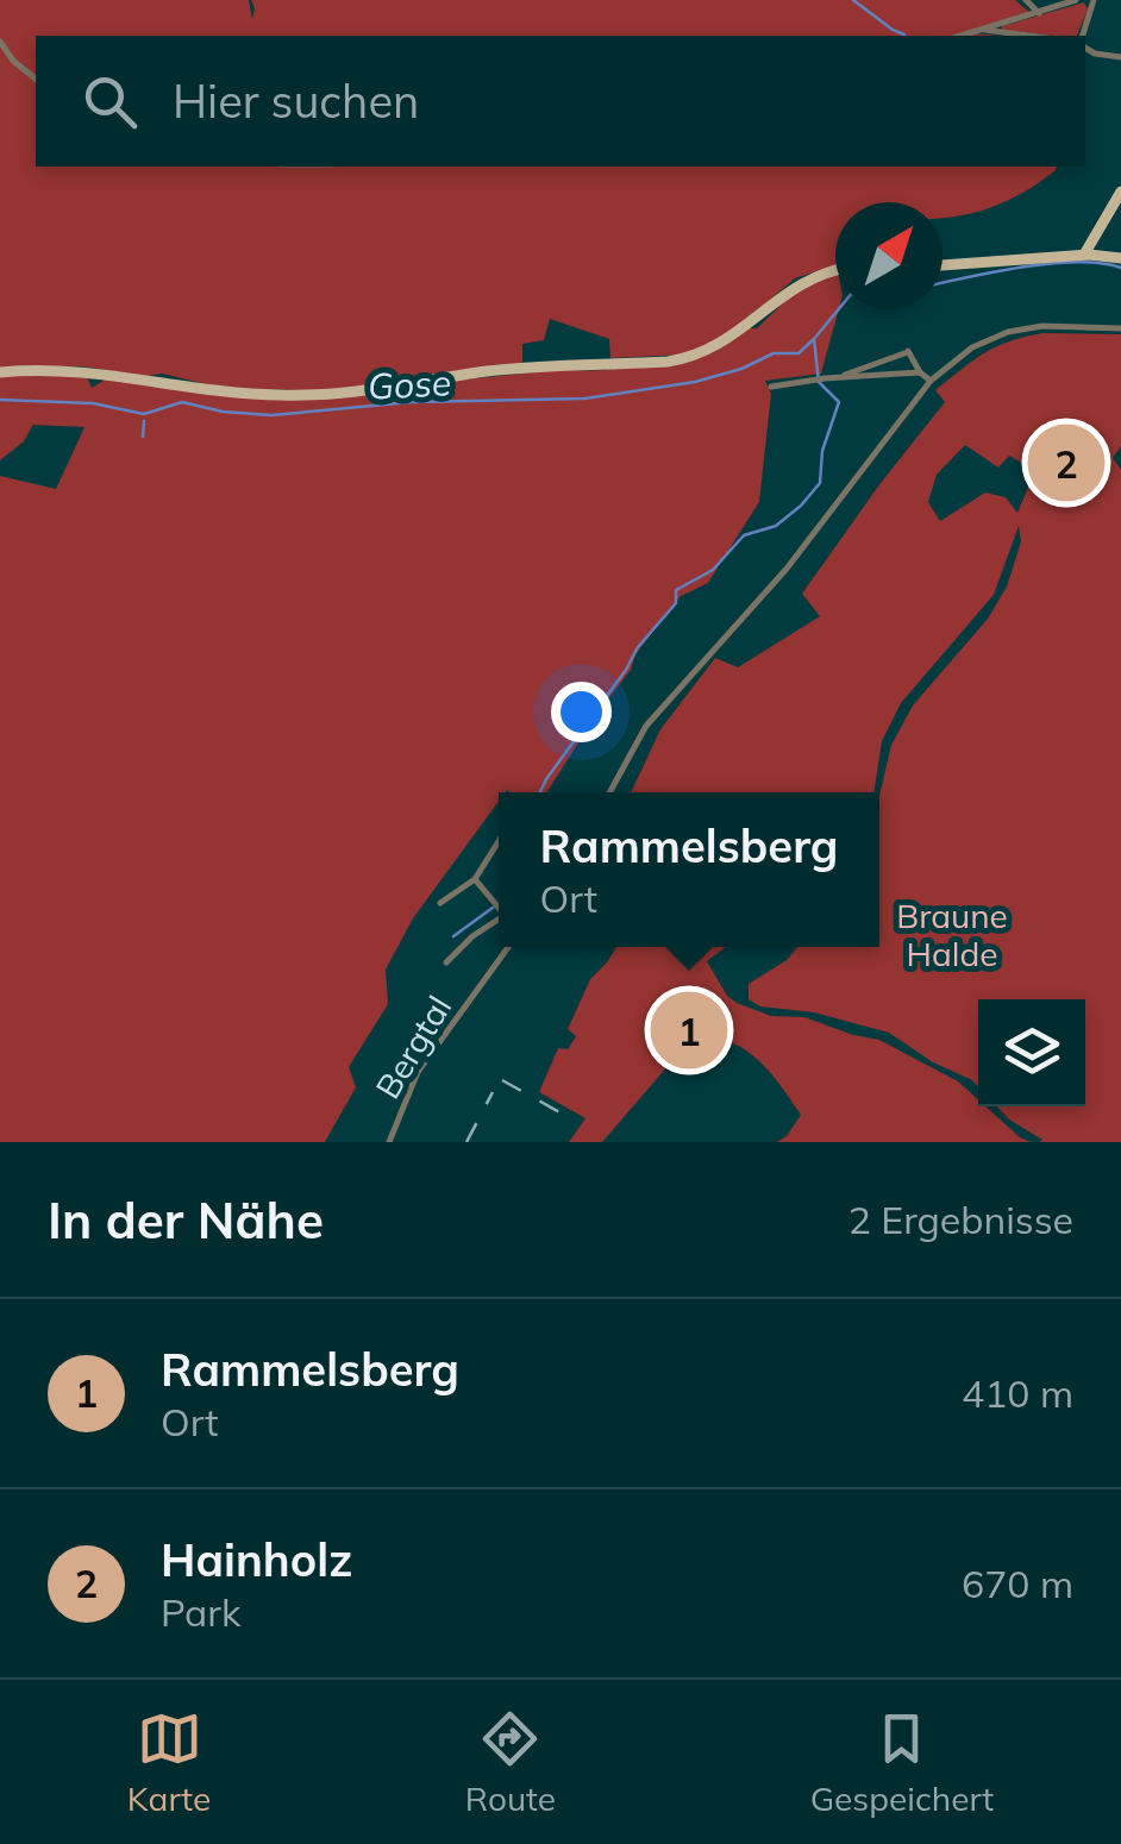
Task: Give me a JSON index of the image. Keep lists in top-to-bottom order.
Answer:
{
  "streets": {
    "street": ["Bergtal"]
  },
  "water": ["Gose"],
  "parks": ["Braune Halde"],
  "north": "top right",
  "page": {
    "search": "Hier suchen",
    "pins": ["2", "1"],
    "popup": ["Rammelsberg", "Ort"],
    "heading": ["In der Nähe", "2 Ergebnisse"],
    "list": [
      {
        "mark": "1",
        "name": "Rammelsberg",
        "note": "Ort",
        "value": "410 m"
      },
      {
        "mark": "2",
        "name": "Hainholz",
        "note": "Park",
        "value": "670 m"
      }
    ],
    "nav": ["Karte", "Route", "Gespeichert"]
  }
}
